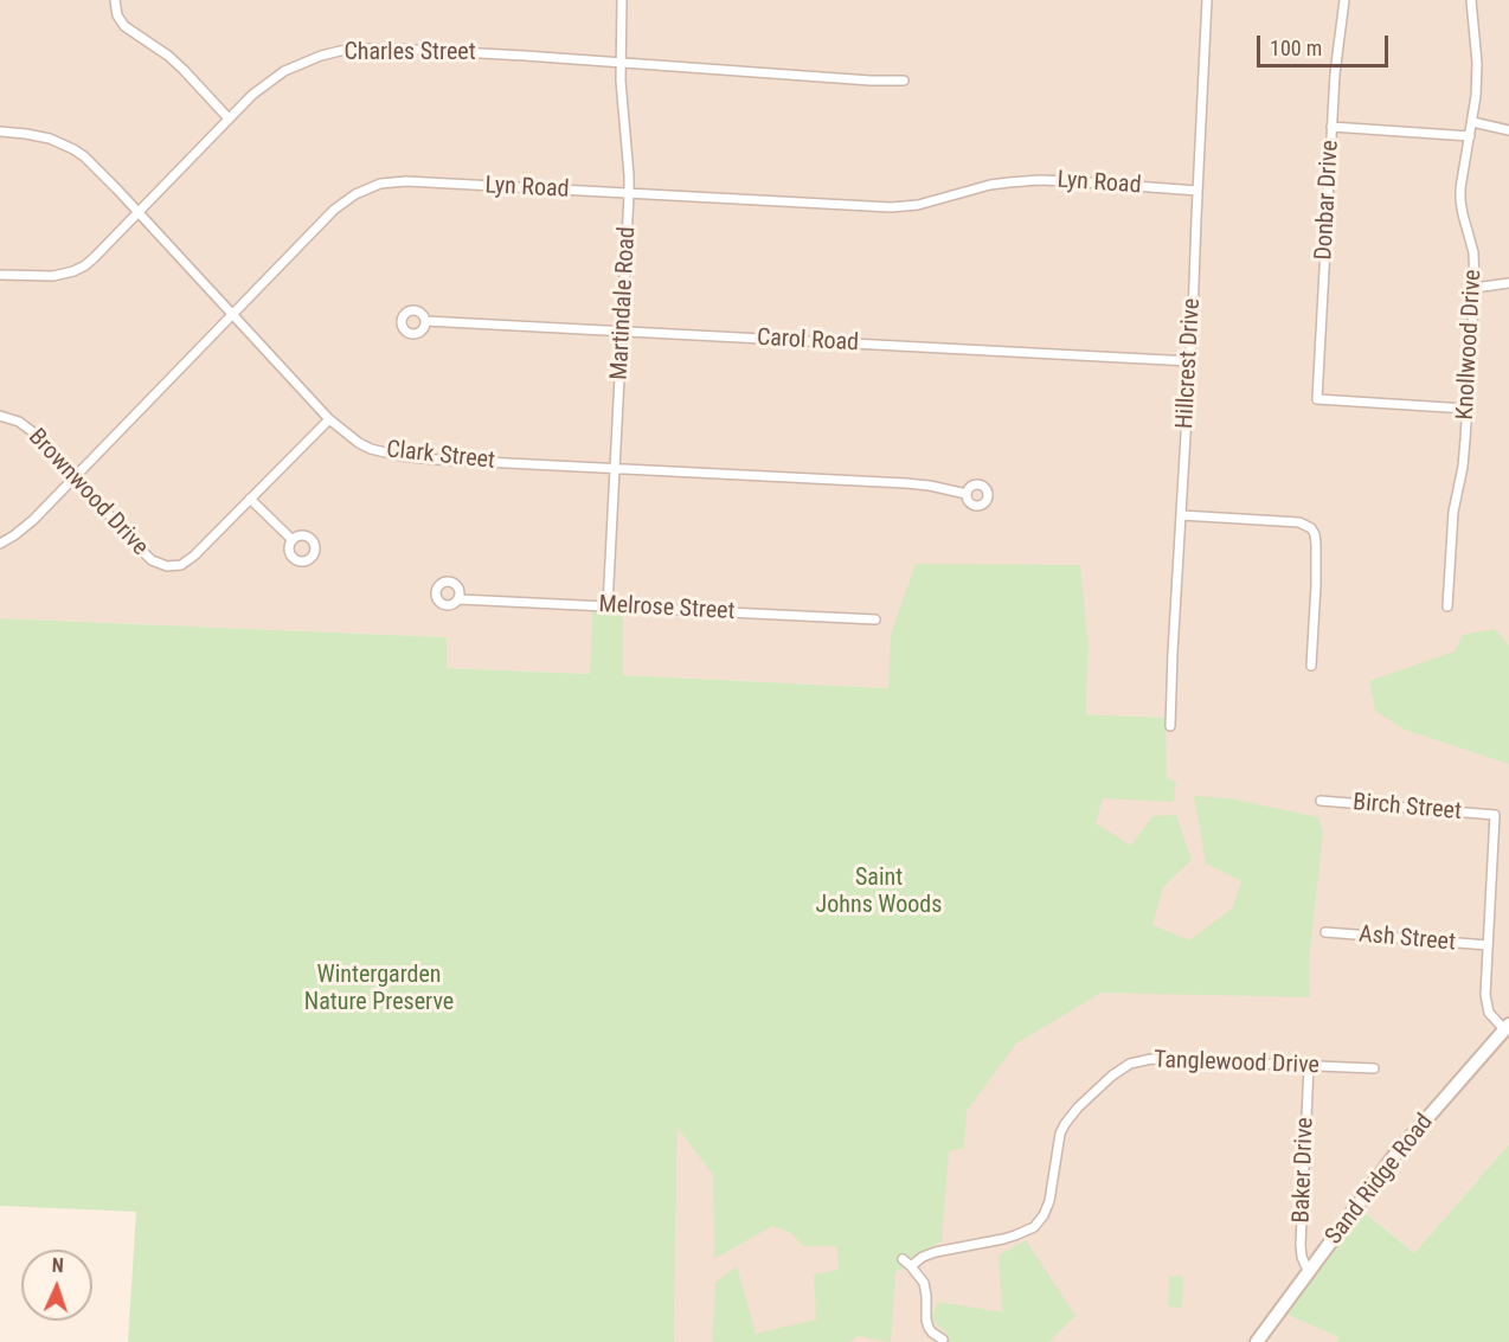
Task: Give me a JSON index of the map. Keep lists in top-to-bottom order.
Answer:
{
  "streets": {
    "street": [
      "Charles Street",
      "Lyn Road",
      "Donbar Drive",
      "Martindale Road",
      "Carol Road",
      "Knollwood Drive",
      "Hillcrest Drive",
      "Clark Street",
      "Brownwood Drive",
      "Melrose Street",
      "Birch Street",
      "Ash Street",
      "Tanglewood Drive",
      "Baker Drive",
      "Sand Ridge Road"
    ]
  },
  "crossings": [
    ["Charles Street", "Martindale Road"],
    ["Charles Street", "Clark Street"],
    ["Lyn Road", "Martindale Road"],
    ["Lyn Road", "Hillcrest Drive"],
    ["Lyn Road", "Clark Street"],
    ["Lyn Road", "Brownwood Drive"],
    ["Donbar Drive", "Knollwood Drive"],
    ["Martindale Road", "Carol Road"],
    ["Martindale Road", "Clark Street"],
    ["Martindale Road", "Melrose Street"],
    ["Carol Road", "Hillcrest Drive"],
    ["Clark Street", "Brownwood Drive"],
    ["Birch Street", "Ash Street"],
    ["Tanglewood Drive", "Baker Drive"],
    ["Baker Drive", "Sand Ridge Road"]
  ],
  "parks": ["Saint Johns Woods", "Wintergarden Nature Preserve"],
  "scale_bar": "100 m",
  "north": "top"
}
